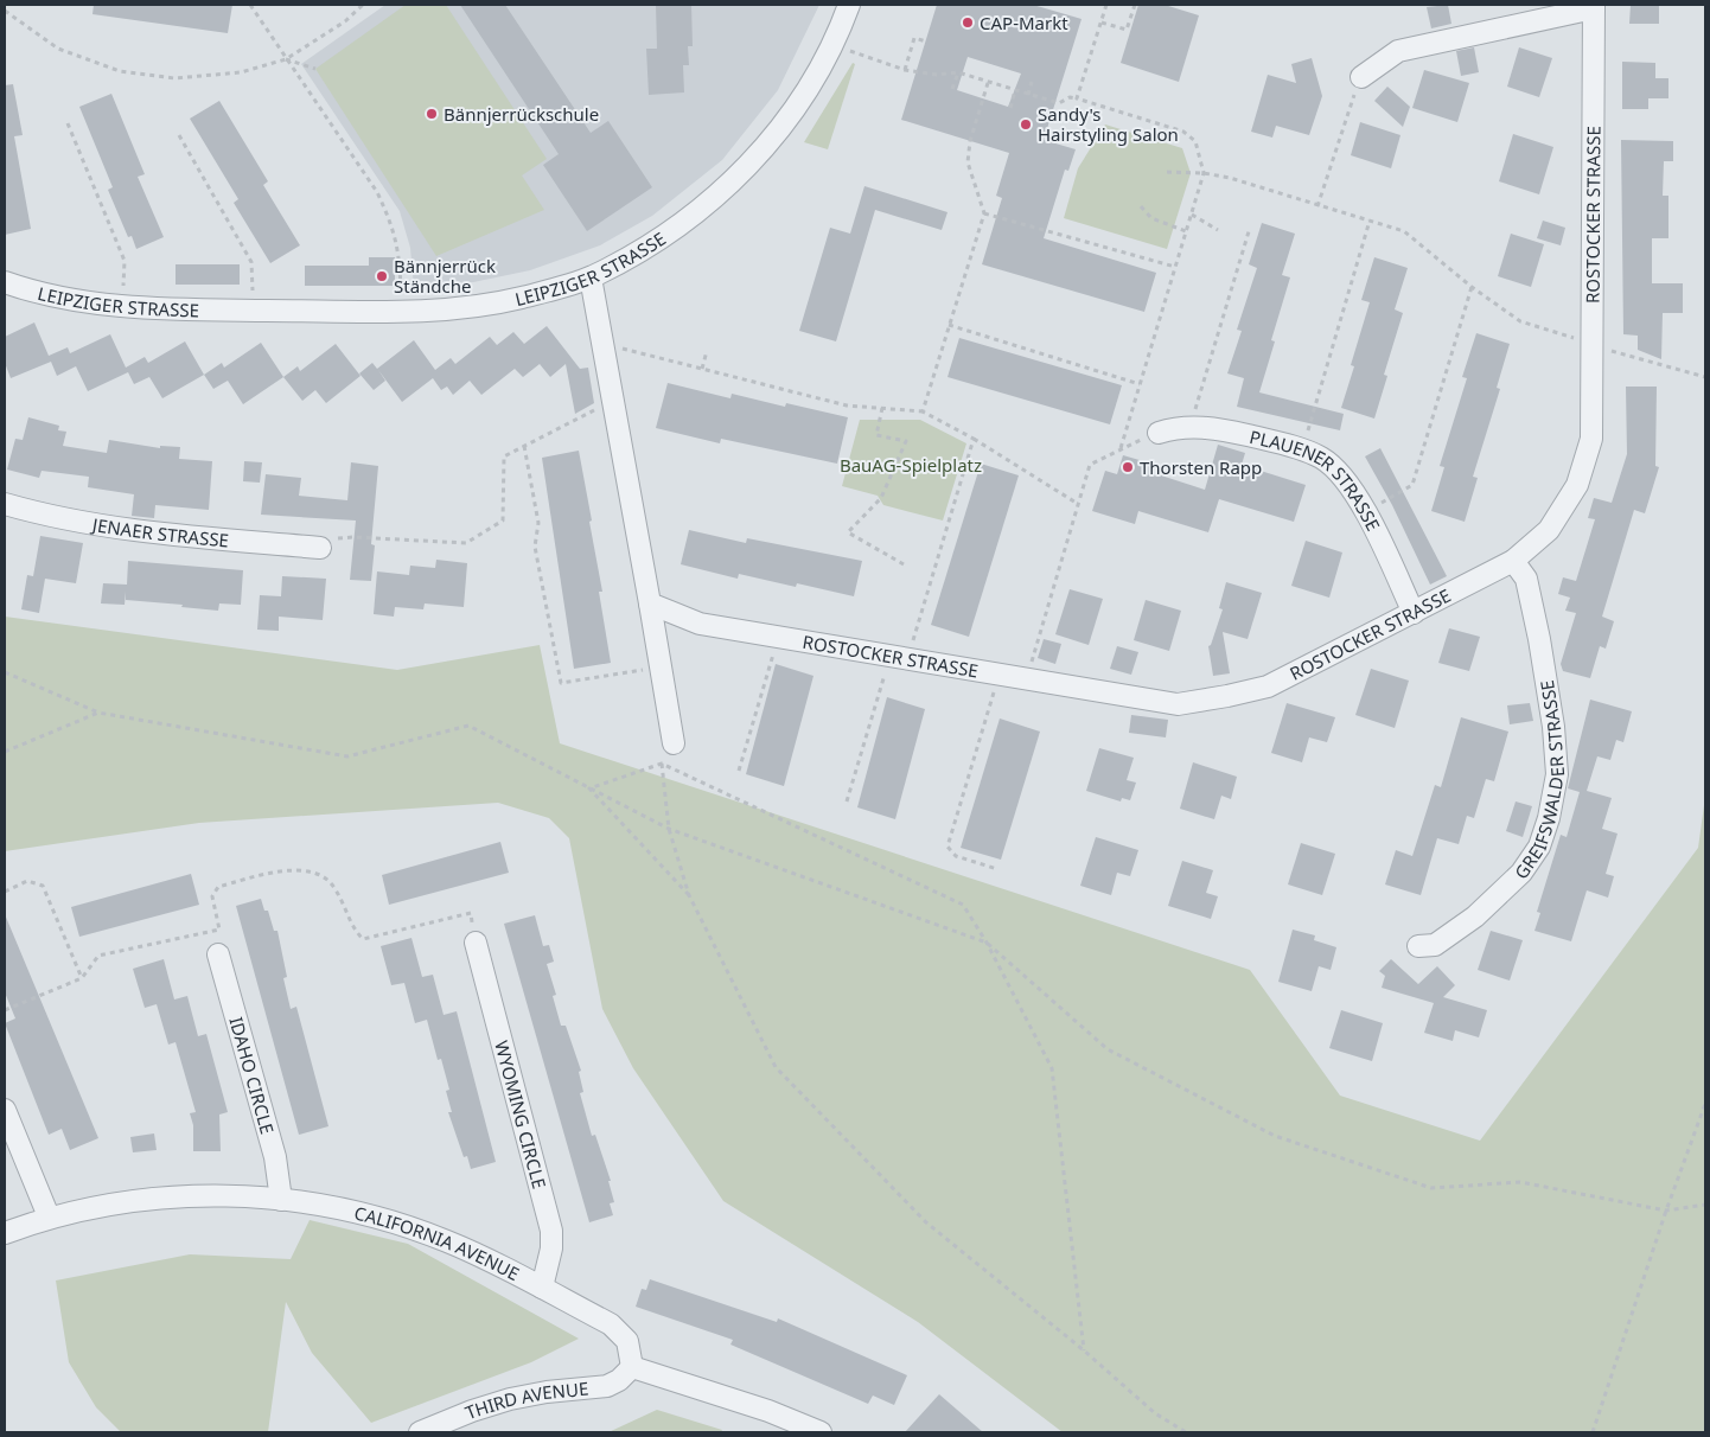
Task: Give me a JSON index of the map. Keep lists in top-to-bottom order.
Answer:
{
  "streets": {
    "street": [
      "ROSTOCKER STRASSE",
      "LEIPZIGER STRASSE",
      "PLAUENER STRASSE",
      "JENAER STRASSE",
      "GREIFSWALDER STRASSE",
      "IDAHO CIRCLE",
      "WYOMING CIRCLE",
      "CALIFORNIA AVENUE",
      "THIRD AVENUE"
    ]
  },
  "crossings": [
    ["ROSTOCKER STRASSE", "PLAUENER STRASSE"],
    ["ROSTOCKER STRASSE", "GREIFSWALDER STRASSE"],
    ["IDAHO CIRCLE", "CALIFORNIA AVENUE"],
    ["WYOMING CIRCLE", "CALIFORNIA AVENUE"],
    ["CALIFORNIA AVENUE", "THIRD AVENUE"]
  ],
  "parks": ["BauAG-Spielplatz"],
  "places": [
    "CAP-Markt",
    "Bännjerrückschule",
    "Sandy's Hairstyling Salon",
    "Bännjerrück Ständche",
    "Thorsten Rapp"
  ]
}
